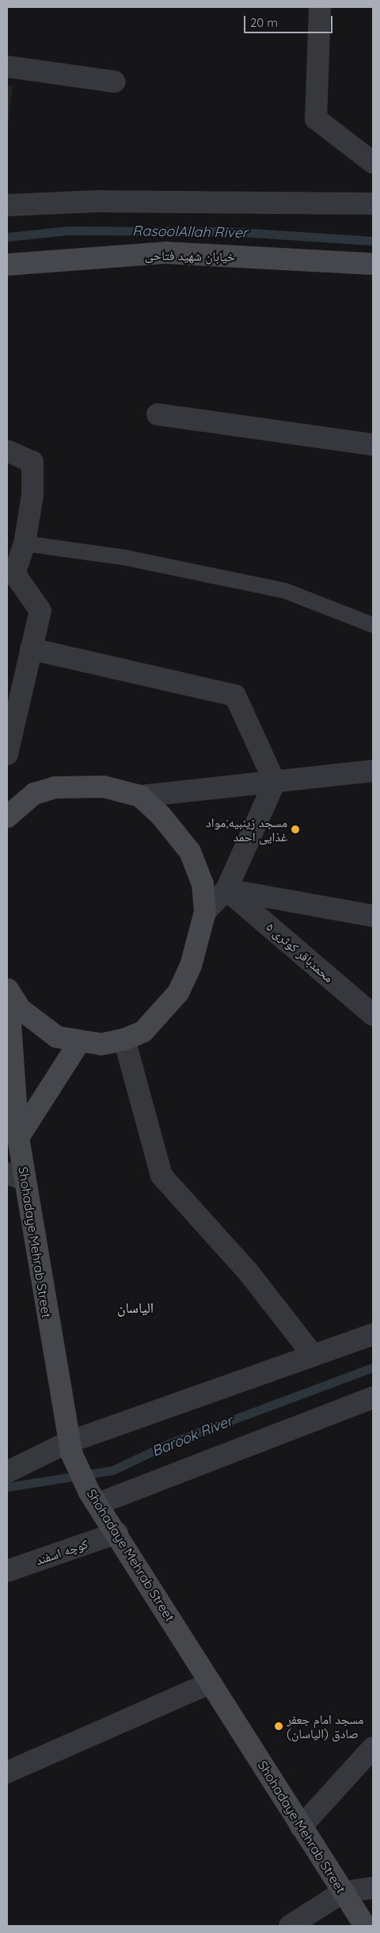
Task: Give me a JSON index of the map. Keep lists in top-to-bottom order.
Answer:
{
  "streets": {
    "street": [
      "خیابان شهید فتاحی",
      "محمدباقر کوثری ۵",
      "Shohadaye Mehrab Street",
      "کوچه اسفند"
    ]
  },
  "crossings": [
    ["Shohadaye Mehrab Street", "کوچه اسفند"]
  ],
  "districts": ["الیاسان"],
  "water": ["RasoolAllah River", "Barook River"],
  "places": ["مسجد زینبیه;مواد غذایی احمد", "مسجد امام جعفر صادق (الیاسان)"],
  "scale_bar": "20 m"
}
